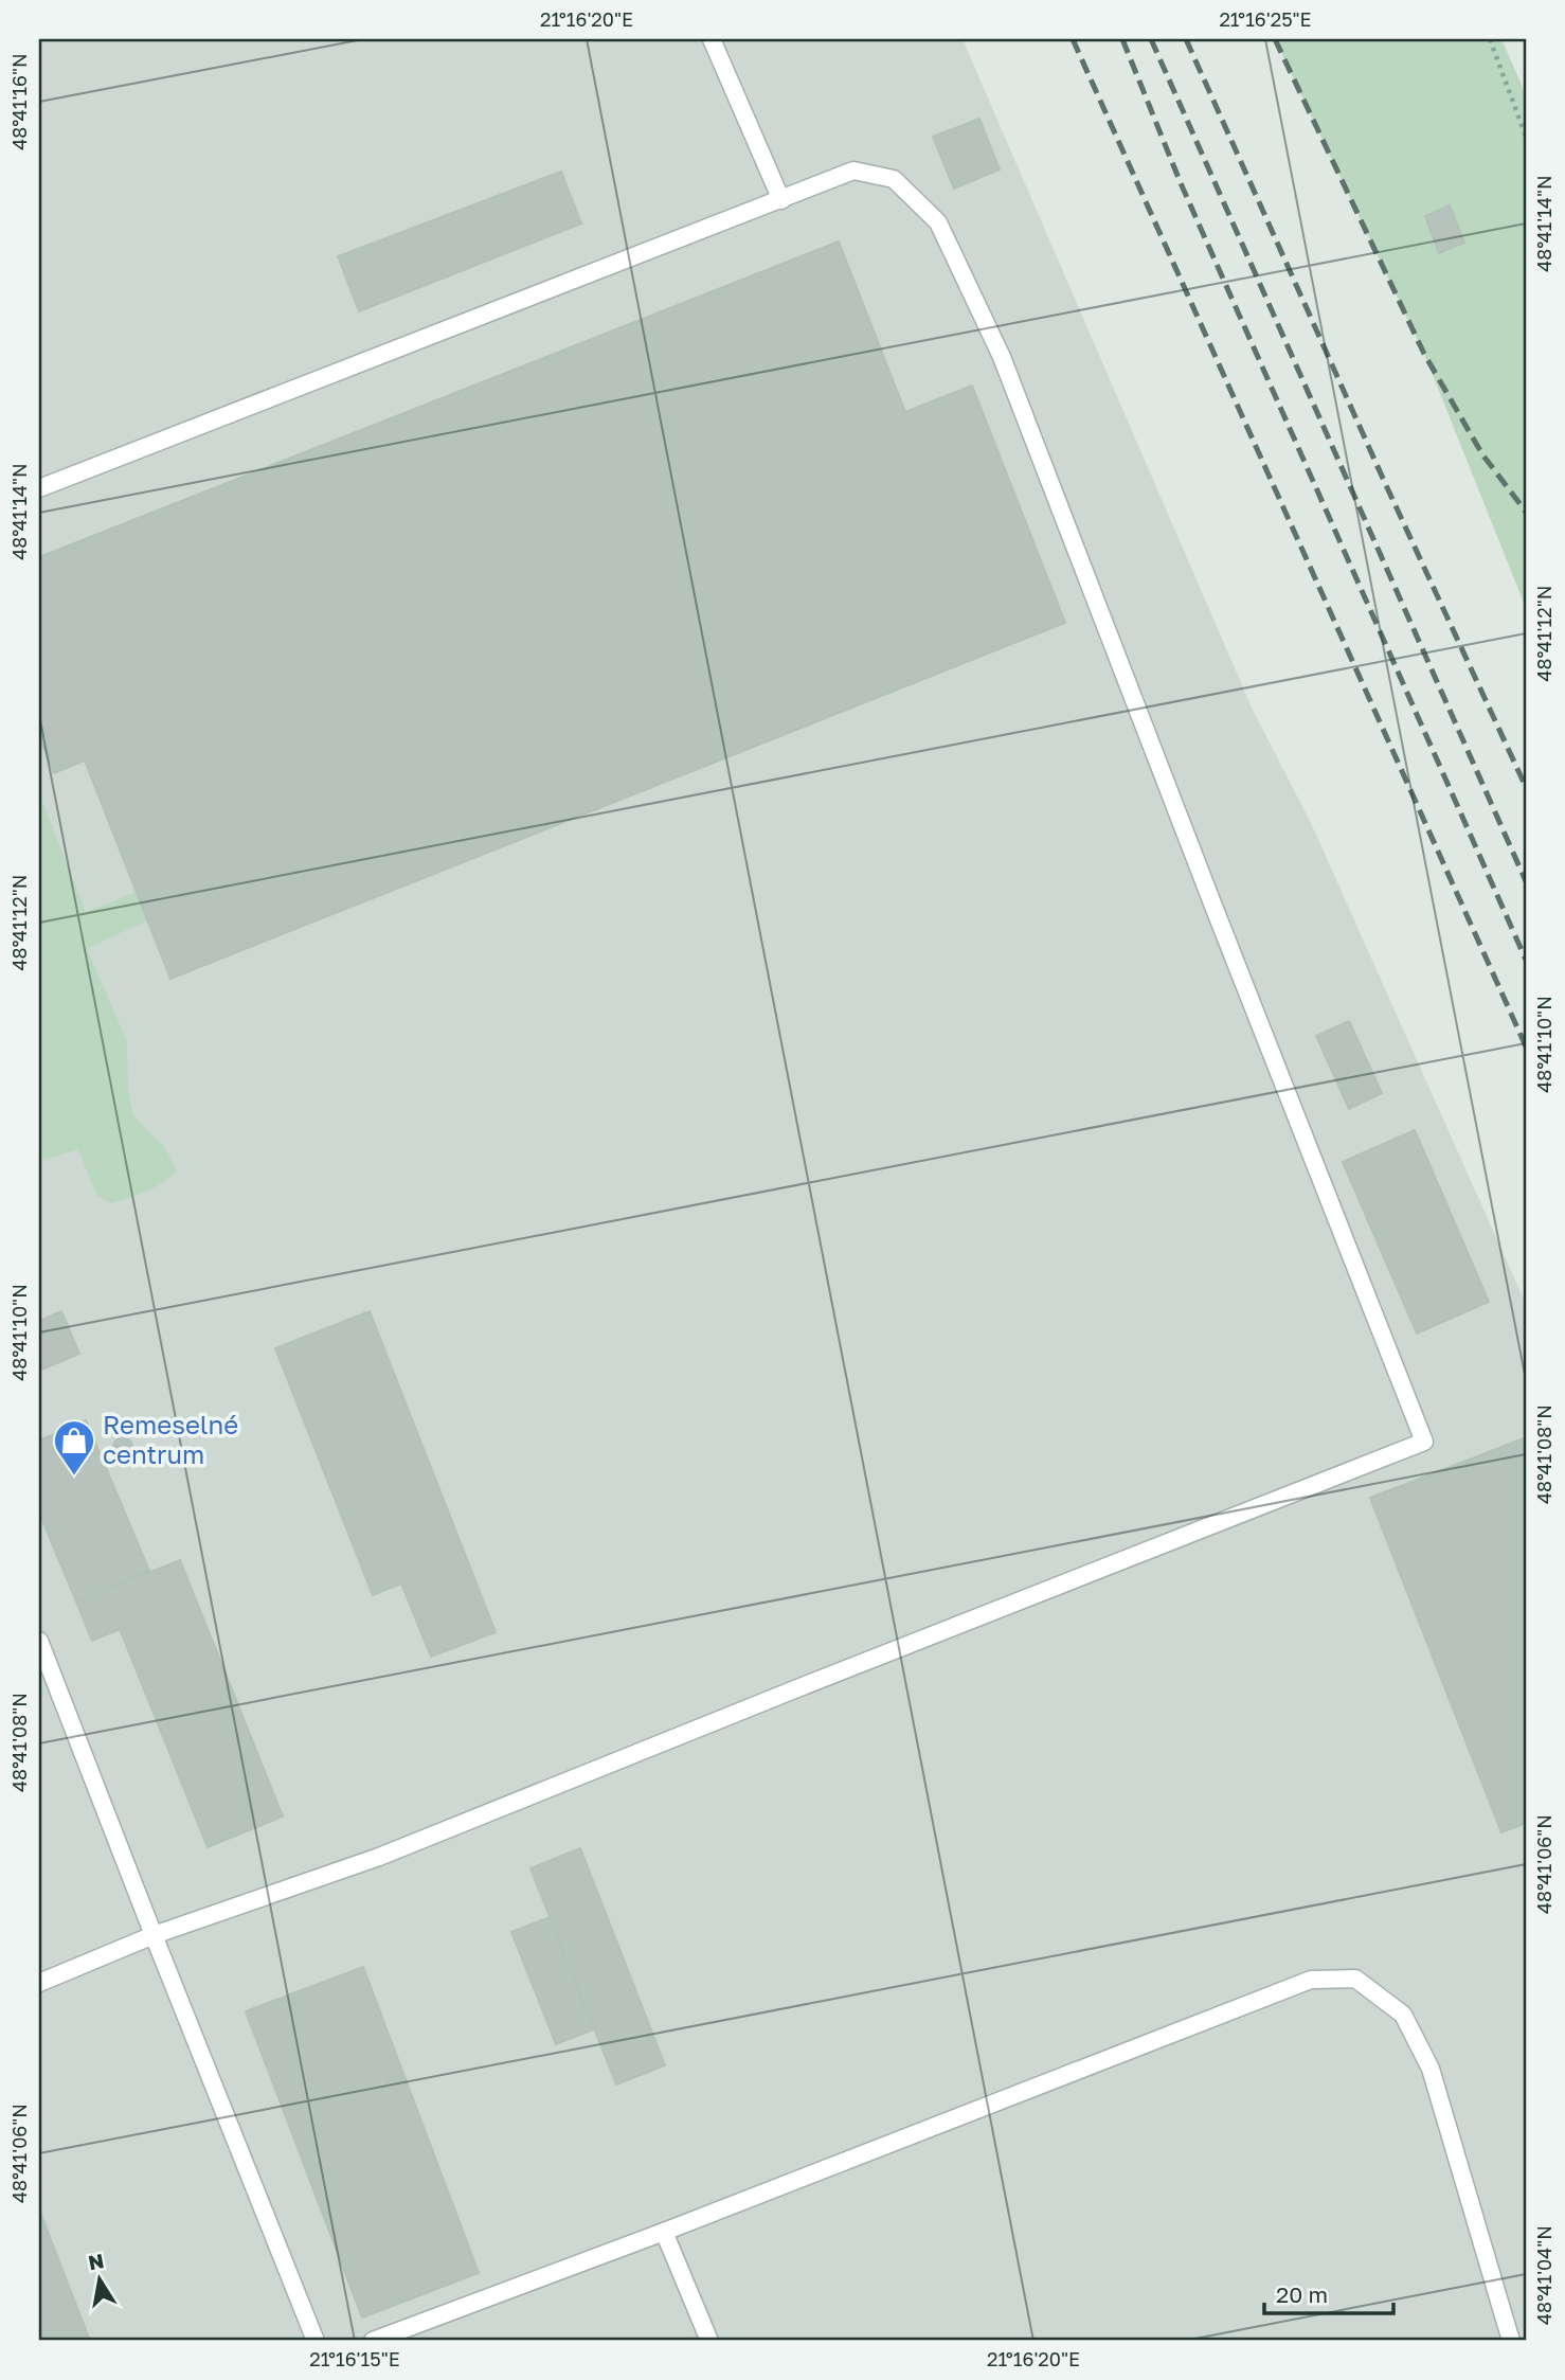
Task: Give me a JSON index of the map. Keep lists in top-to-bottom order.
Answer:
{
  "places": {
    "shop": ["Remeselné centrum"]
  },
  "scale_bar": "20 m",
  "north": "top",
  "coordinates": [
    "21°16'20\"E",
    "21°16'25\"E",
    "48°41'16\"N",
    "48°41'14\"N",
    "48°41'12\"N",
    "48°41'10\"N",
    "48°41'08\"N",
    "48°41'06\"N",
    "48°41'04\"N",
    "21°16'15\"E"
  ]
}
